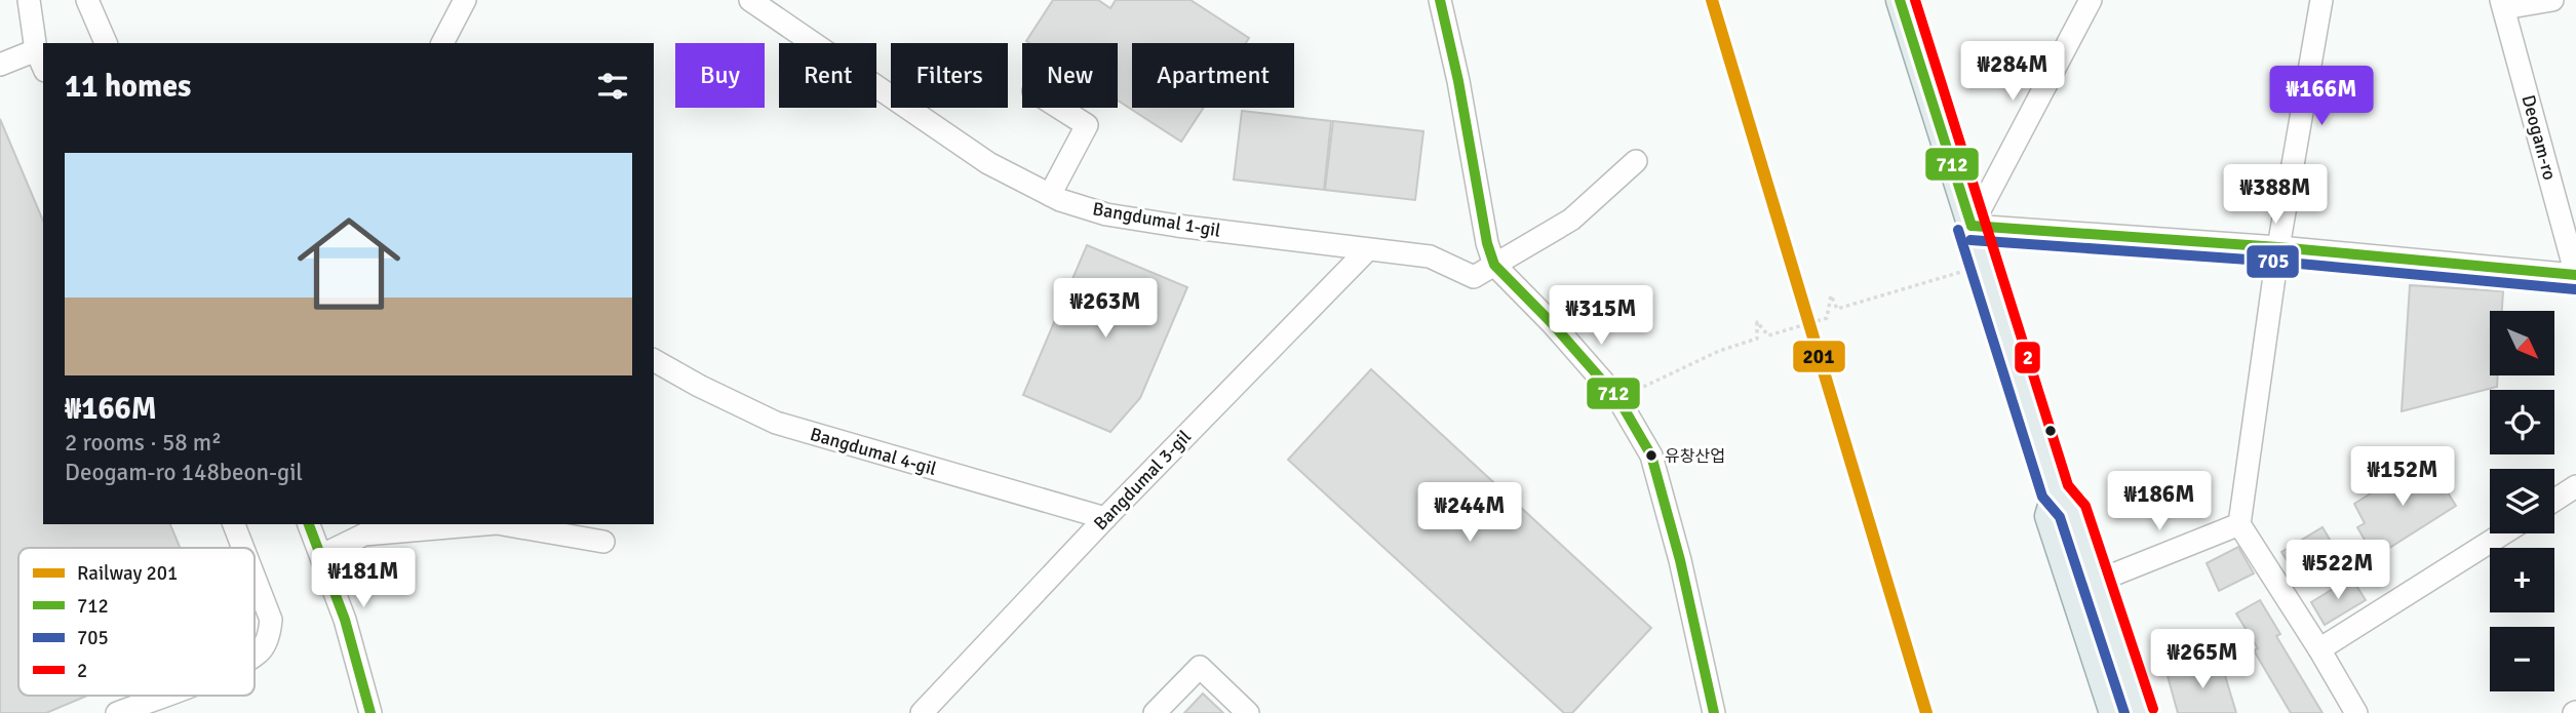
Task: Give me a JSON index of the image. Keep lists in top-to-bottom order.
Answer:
{
  "streets": {
    "street": [
      "Deogam-ro",
      "Bangdumal 1-gil",
      "Bangdumal 4-gil",
      "Bangdumal 3-gil"
    ]
  },
  "crossings": [
    ["Bangdumal 1-gil", "Bangdumal 3-gil"],
    ["Bangdumal 4-gil", "Bangdumal 3-gil"]
  ],
  "places": ["유창산업"],
  "lines": [
    "rail line 201",
    "transit line 712",
    "transit line 2",
    "transit line 705"
  ],
  "legend": [
    "Railway 201",
    "712",
    "705",
    "2"
  ],
  "north": "bottom right",
  "page": {
    "price": [
      "₩284M",
      "₩166M",
      "₩388M",
      "₩263M",
      "₩315M",
      "₩152M",
      "₩186M",
      "₩244M",
      "₩522M",
      "₩181M",
      "₩265M"
    ],
    "chip": [
      "Buy",
      "Rent",
      "Filters",
      "New",
      "Apartment"
    ],
    "heading": "11 homes",
    "list": [
      {
        "name": "₩166M",
        "note": "2 rooms · 58 m² · Deogam-ro 148beon-gil"
      }
    ],
    "map_buttons": ["+", "−"]
  }
}
